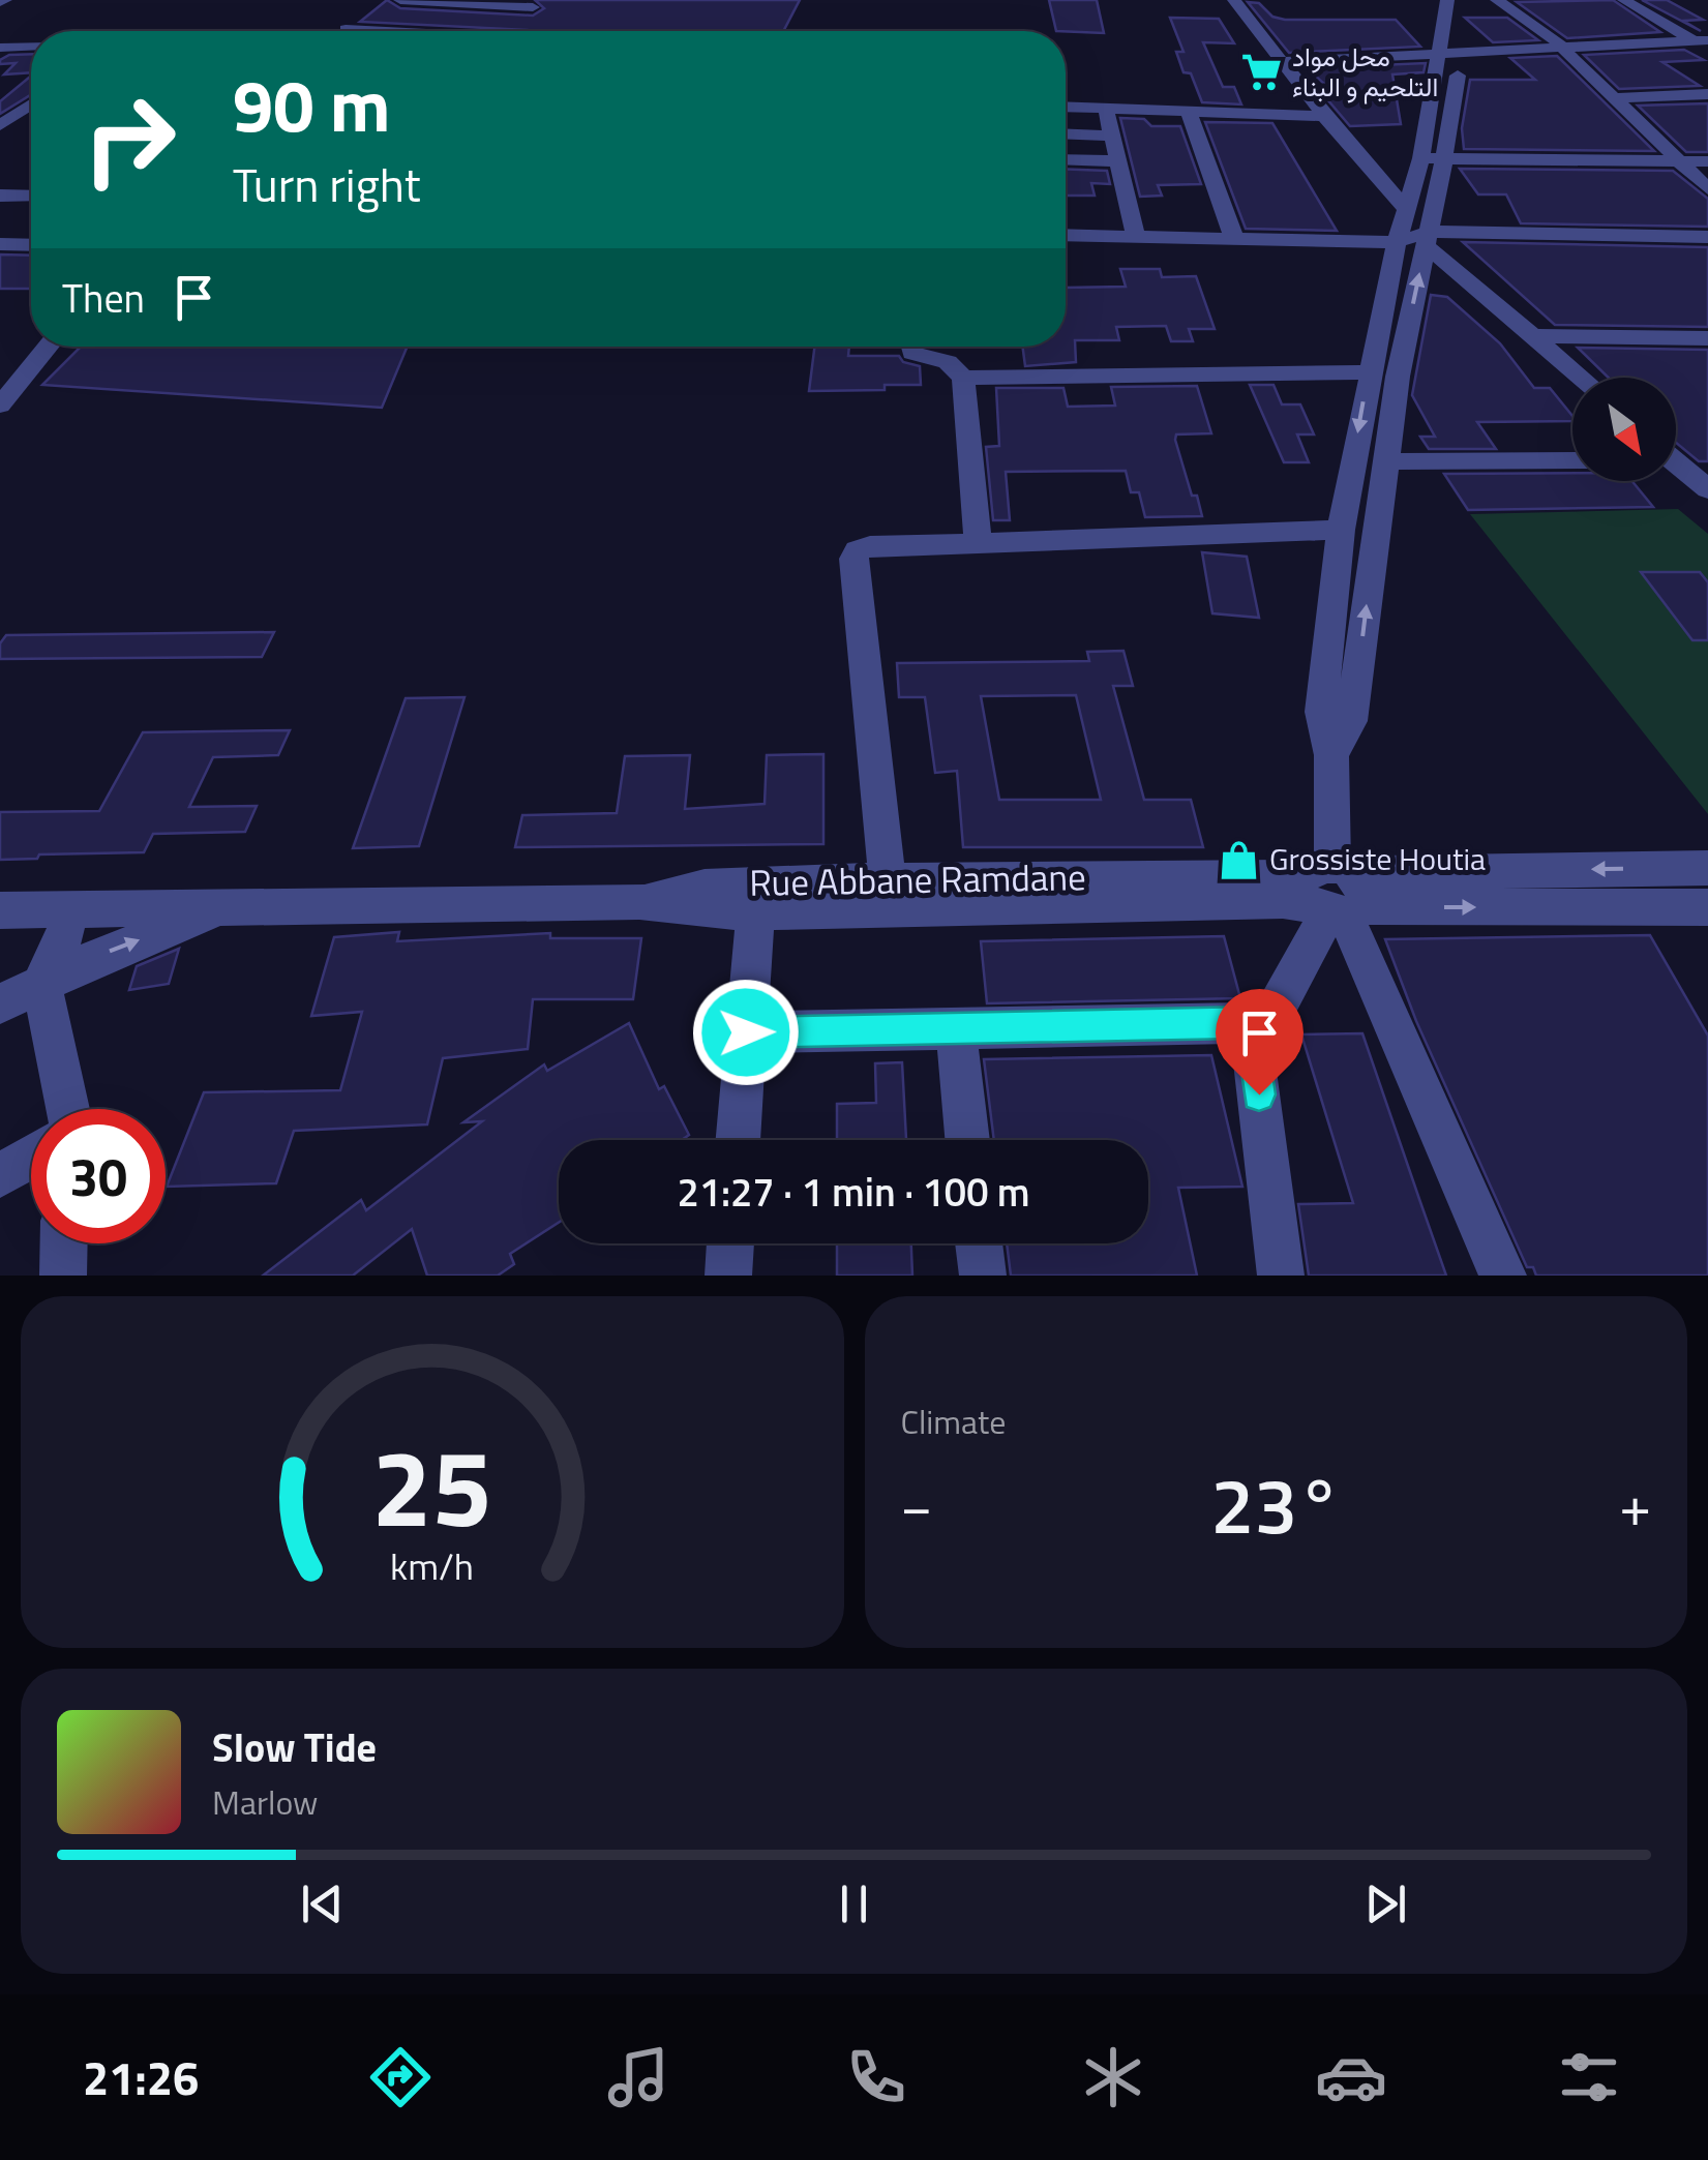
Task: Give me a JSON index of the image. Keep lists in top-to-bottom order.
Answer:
{
  "streets": {
    "street": ["Rue Abbane Ramdane"]
  },
  "places": {
    "supermarket": ["محل مواد التلحيم و البناء"],
    "shop": ["Grossiste Houtia"]
  },
  "north": "bottom right",
  "page": {
    "turn": ["90 m", "Turn right"],
    "then": "Then",
    "limit": "30",
    "trip": "21:27 · 1 min · 100 m",
    "tile": "Climate",
    "heat": ["−", "23°", "+"],
    "song": ["Slow Tide", "Marlow"],
    "tabs": "21:26",
    "gauge": ["25", "km/h"]
  }
}
